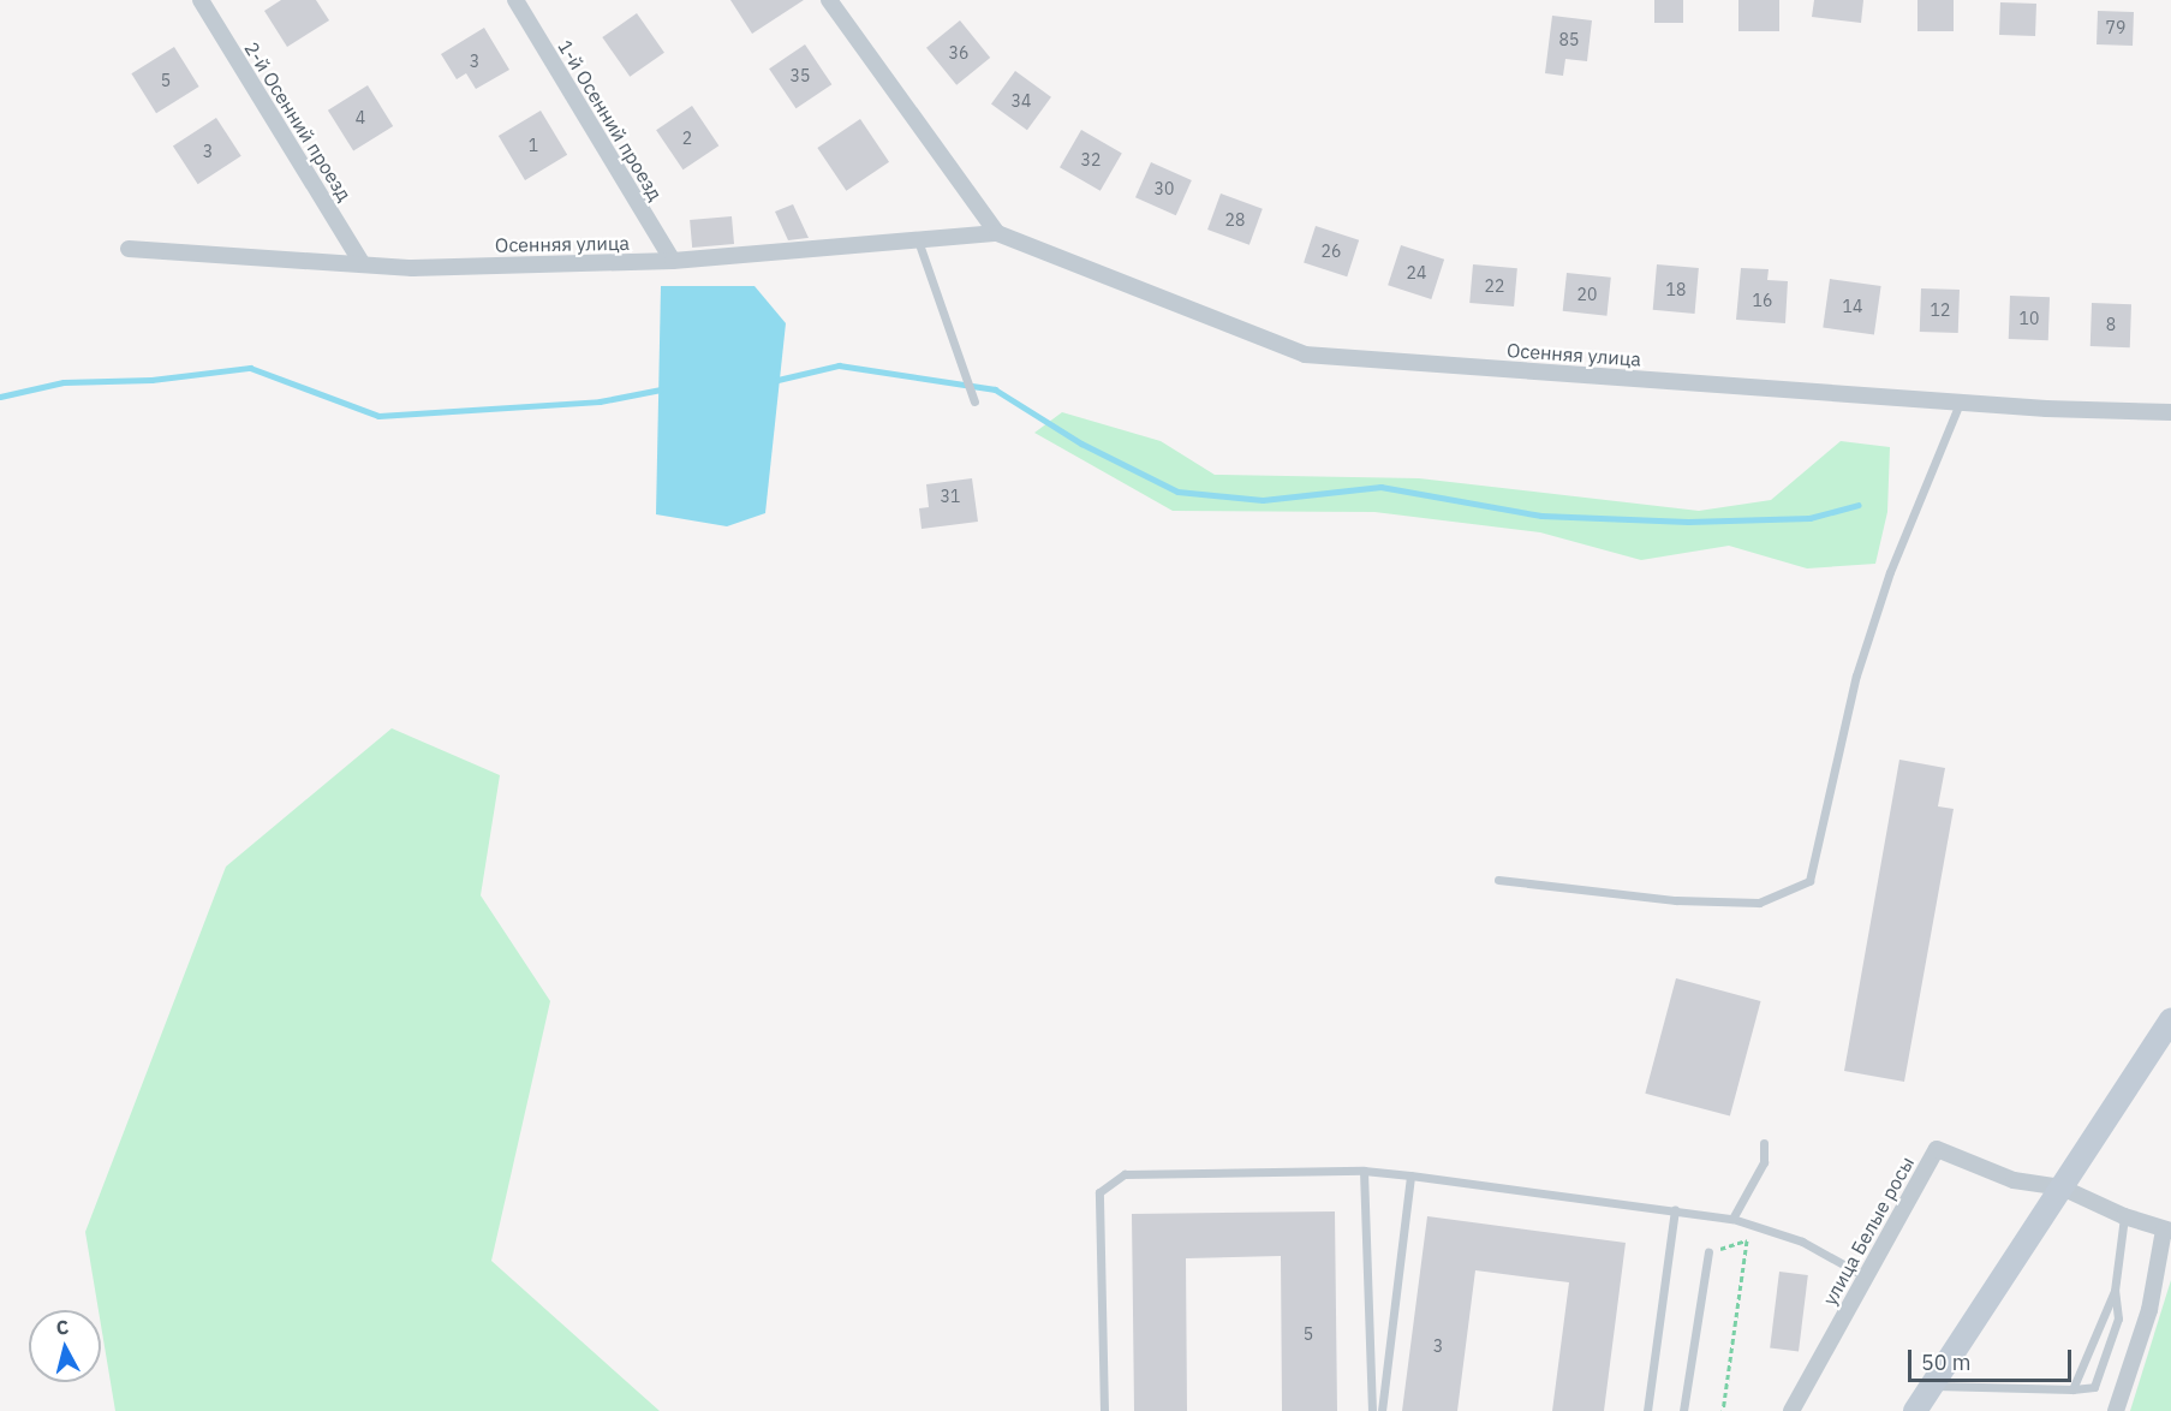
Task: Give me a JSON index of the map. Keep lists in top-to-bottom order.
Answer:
{
  "streets": {
    "street": [
      "1-й Осенний проезд",
      "2-й Осенний проезд",
      "Осенняя улица",
      "улица Белые росы"
    ]
  },
  "crossings": [
    ["1-й Осенний проезд", "Осенняя улица"],
    ["2-й Осенний проезд", "Осенняя улица"]
  ],
  "house_numbers": [
    "79",
    "85",
    "36",
    "3",
    "35",
    "5",
    "34",
    "4",
    "2",
    "1",
    "3",
    "32",
    "30",
    "28",
    "26",
    "24",
    "22",
    "18",
    "20",
    "16",
    "14",
    "12",
    "10",
    "8",
    "31",
    "5",
    "3"
  ],
  "scale_bar": "50 m",
  "north": "top"
}
